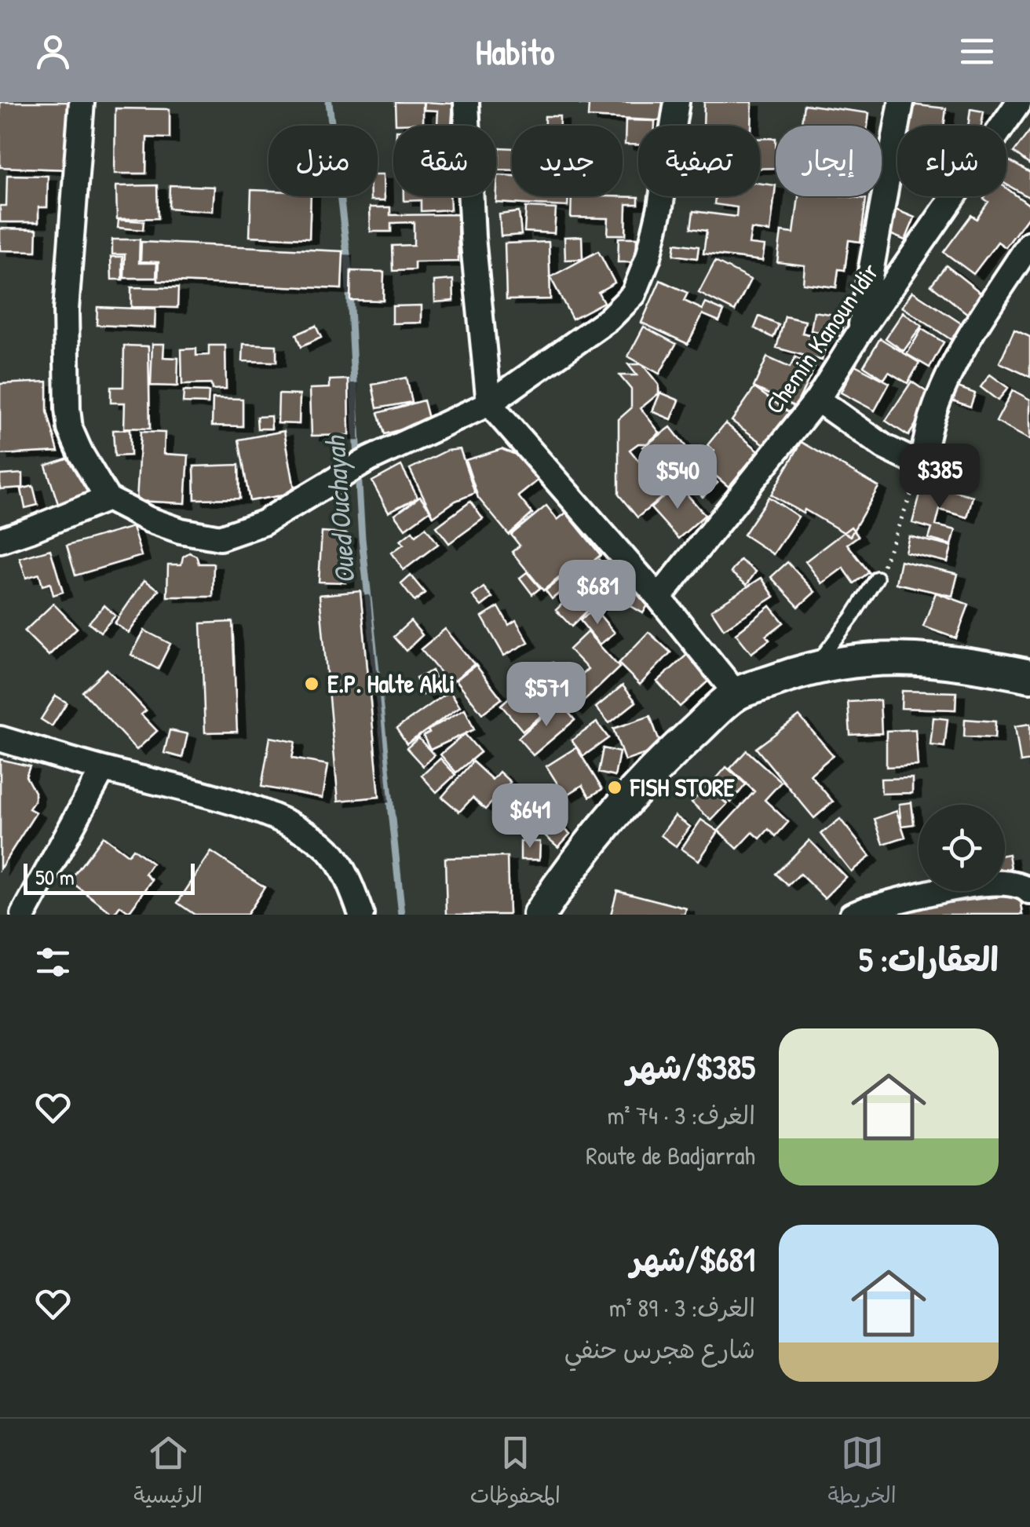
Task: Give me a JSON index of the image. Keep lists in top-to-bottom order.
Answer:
{
  "streets": {
    "street": ["Chemin Kanoun Idir"]
  },
  "water": ["Oued Ouchayah"],
  "places": ["E.P. Halte Akli", "FISH STORE"],
  "scale_bar": "50 m",
  "page": {
    "header": "Habito",
    "chip": [
      "شراء",
      "إيجار",
      "تصفية",
      "جديد",
      "شقة",
      "منزل"
    ],
    "price": [
      "$385",
      "$540",
      "$681",
      "$571",
      "$641"
    ],
    "scale": "50 m",
    "heading": "العقارات: 5",
    "list": [
      {
        "name": "$385/شهر",
        "note": "الغرف: 3 · 74 m² · Route de Badjarrah"
      },
      {
        "name": "$681/شهر",
        "note": "الغرف: 3 · 89 m² · شارع هجرس حنفي"
      }
    ],
    "tabs": ["الخريطة", "المحفوظات", "الرئيسية"]
  }
}
